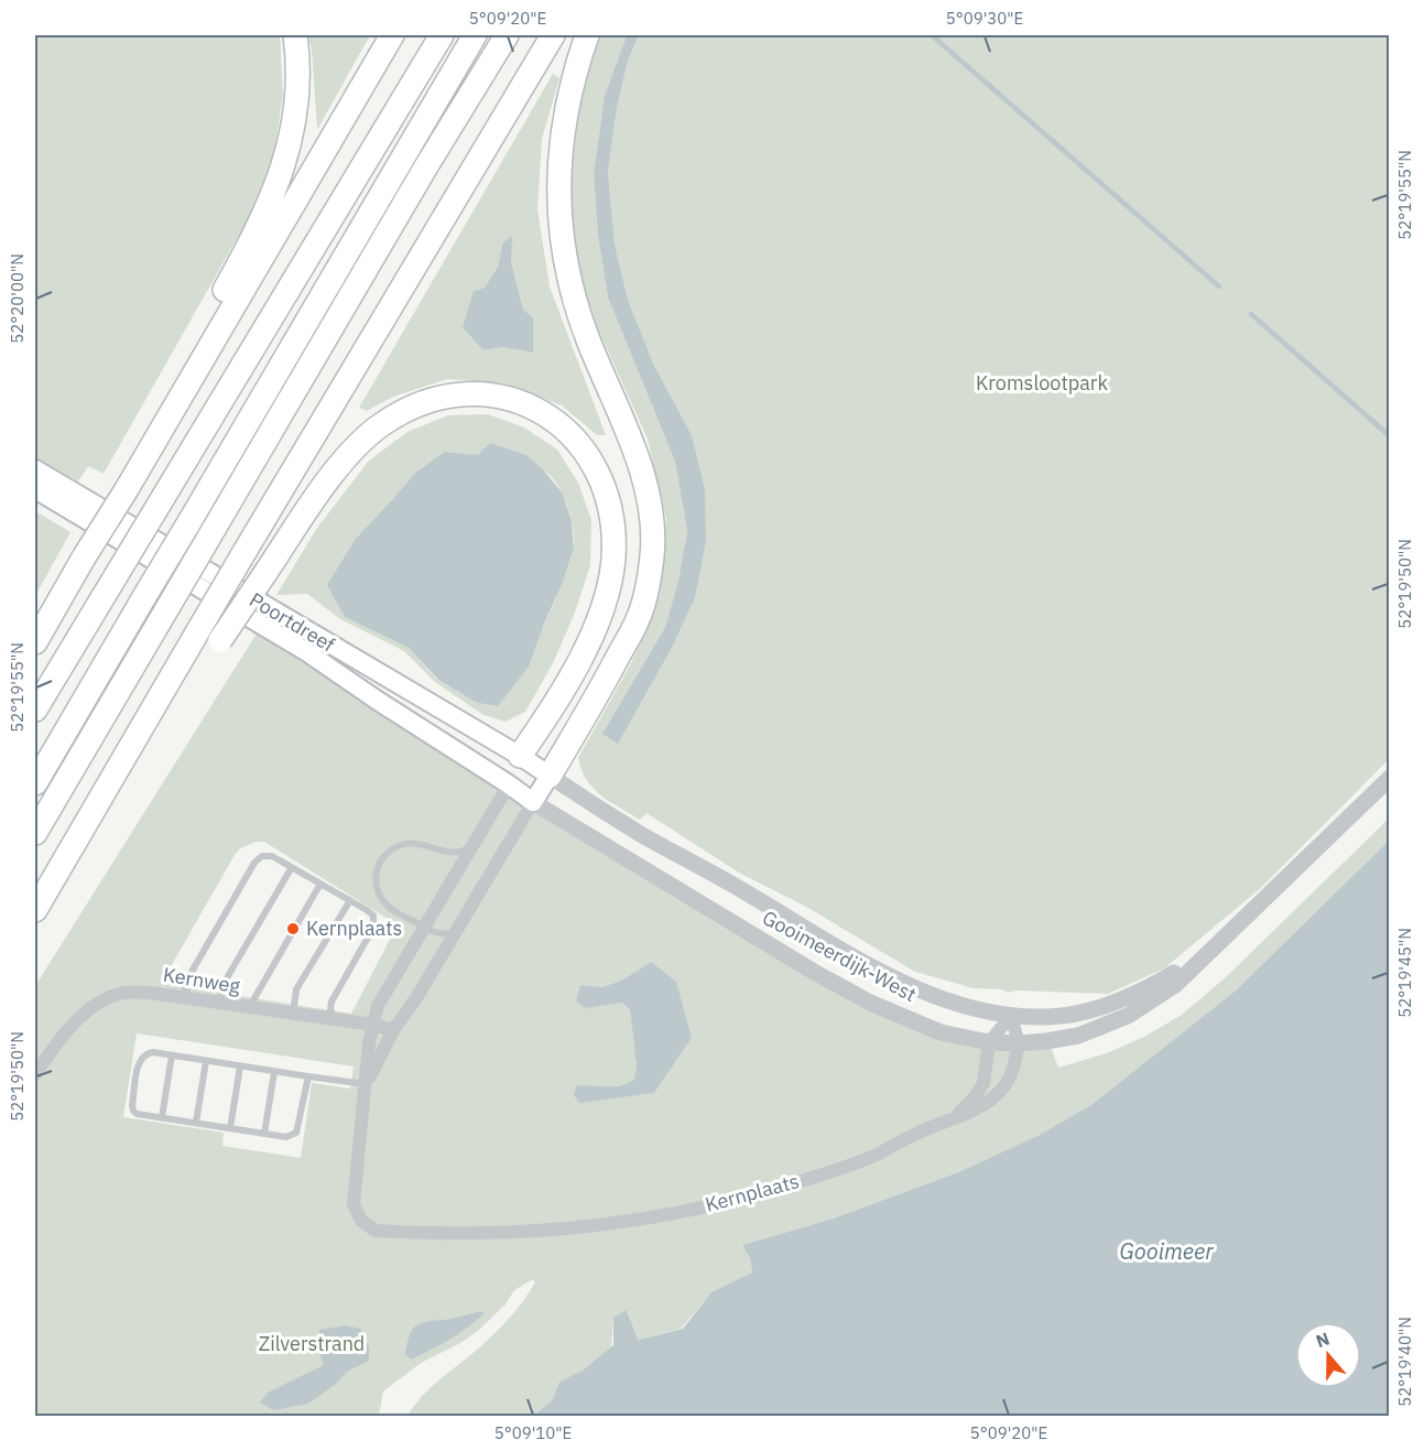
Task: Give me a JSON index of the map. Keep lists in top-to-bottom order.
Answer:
{
  "streets": {
    "main road": ["Poortdreef", "Kernplaats"],
    "street": ["Gooimeerdijk-West", "Kernweg"]
  },
  "crossings": [
    ["Poortdreef", "Gooimeerdijk-West"],
    ["Poortdreef", "Kernplaats"],
    ["Gooimeerdijk-West", "Kernplaats"],
    ["Kernweg", "Kernplaats"]
  ],
  "water": ["Gooimeer"],
  "parks": ["Kromslootpark", "Zilverstrand"],
  "places": ["Kernplaats"],
  "north": "top",
  "coordinates": [
    "5°09'20\"E",
    "5°09'30\"E",
    "52°19'55\"N",
    "52°20'00\"N",
    "52°19'50\"N",
    "52°19'45\"N",
    "52°19'40\"N",
    "5°09'10\"E"
  ]
}
